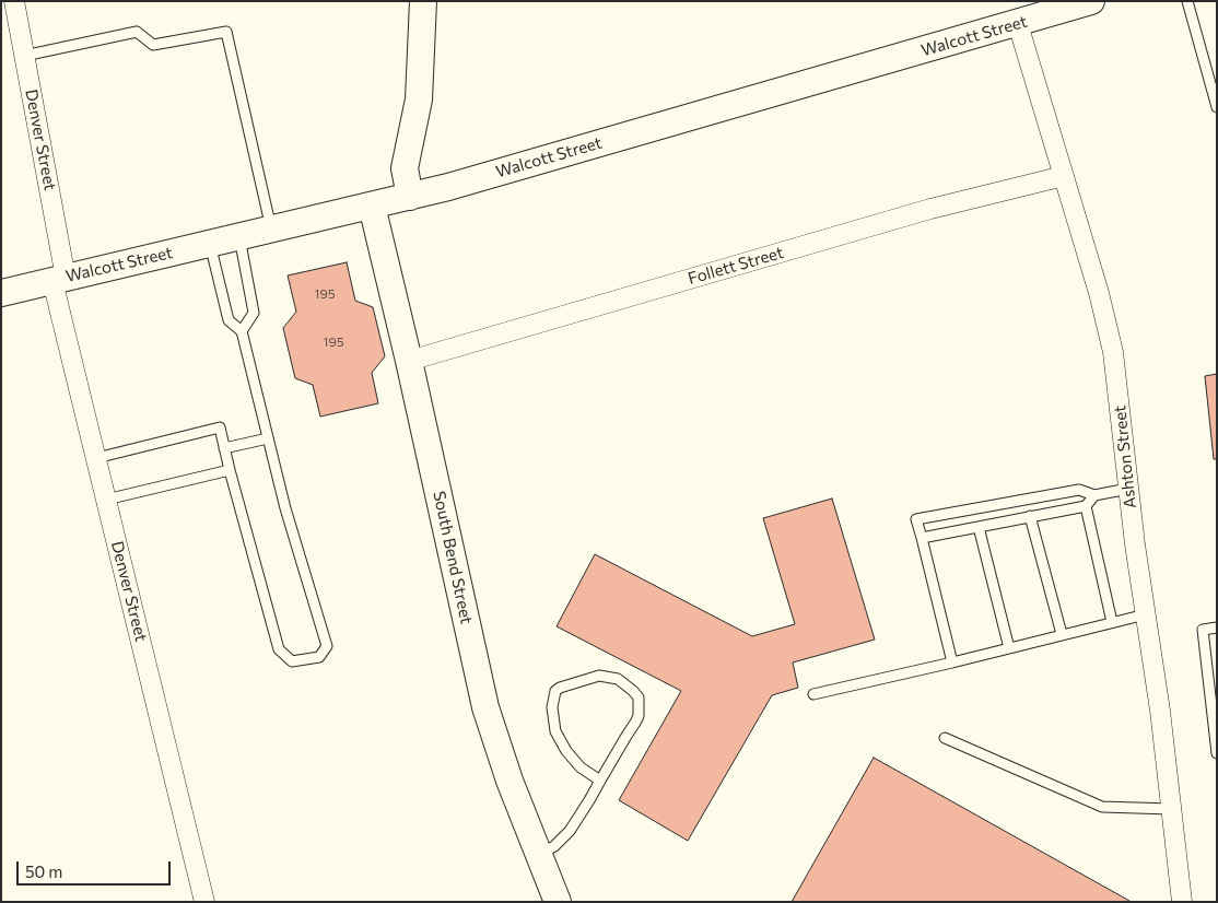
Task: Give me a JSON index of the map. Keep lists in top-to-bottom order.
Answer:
{
  "streets": {
    "street": [
      "Walcott Street",
      "Denver Street",
      "Follett Street",
      "Ashton Street",
      "South Bend Street"
    ]
  },
  "crossings": [
    ["Walcott Street", "Denver Street"],
    ["Walcott Street", "Ashton Street"],
    ["Walcott Street", "South Bend Street"],
    ["Follett Street", "Ashton Street"],
    ["Follett Street", "South Bend Street"]
  ],
  "house_numbers": ["195", "195"],
  "scale_bar": "50 m"
}
